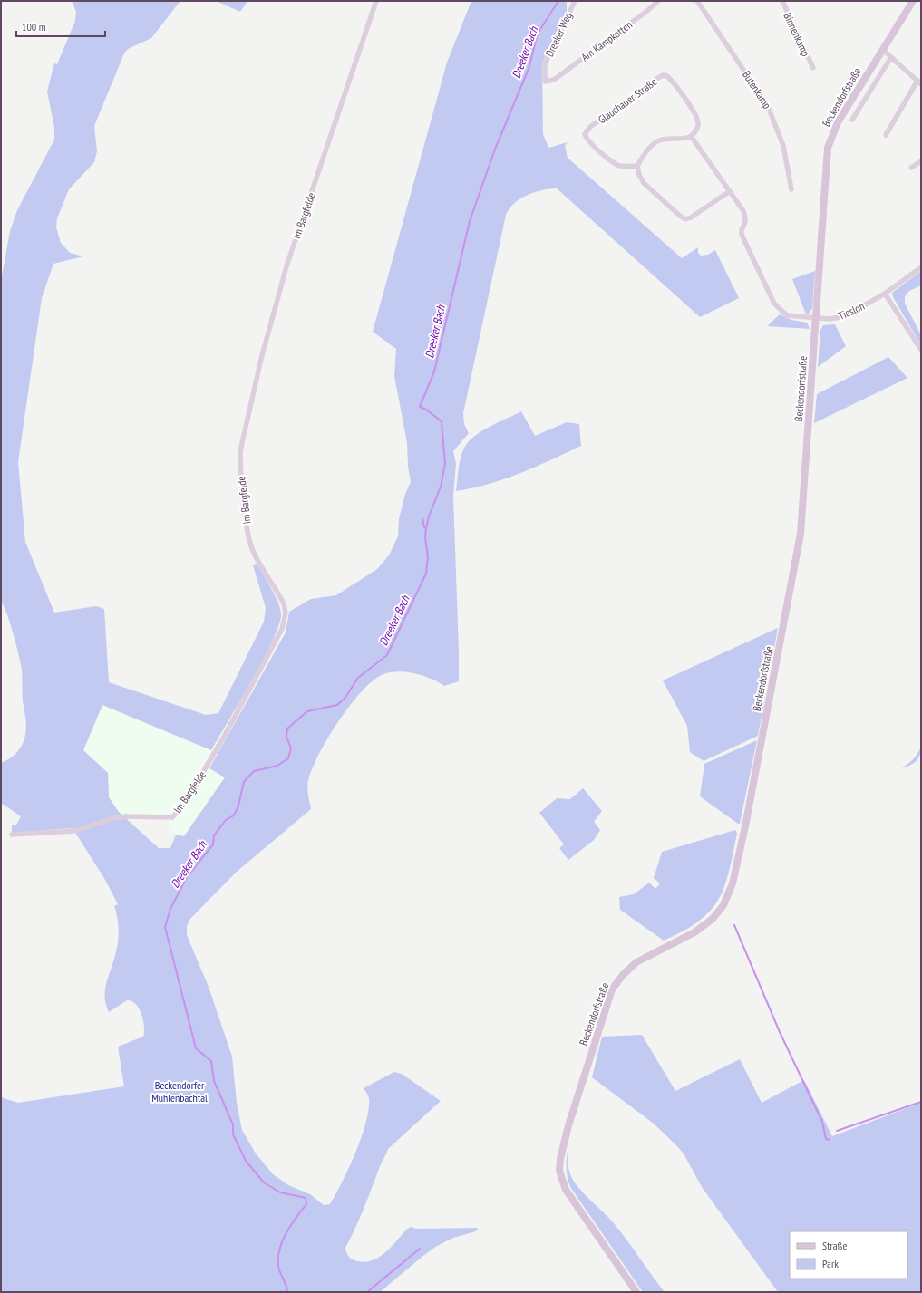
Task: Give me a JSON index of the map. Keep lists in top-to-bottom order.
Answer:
{
  "streets": {
    "street": [
      "Dreeker Weg",
      "Binnenkamp",
      "Am Kampkotten",
      "Butenkamp",
      "Beckendorfstraße",
      "Glauchauer Straße",
      "Im Bargfelde",
      "Tiesloh"
    ]
  },
  "crossings": [
    ["Dreeker Weg", "Am Kampkotten"],
    ["Beckendorfstraße", "Tiesloh"]
  ],
  "water": ["Dreeker Bach"],
  "parks": ["Beckendorfer Mühlenbachtal"],
  "legend": ["Straße", "Park"],
  "scale_bar": "100 m"
}
